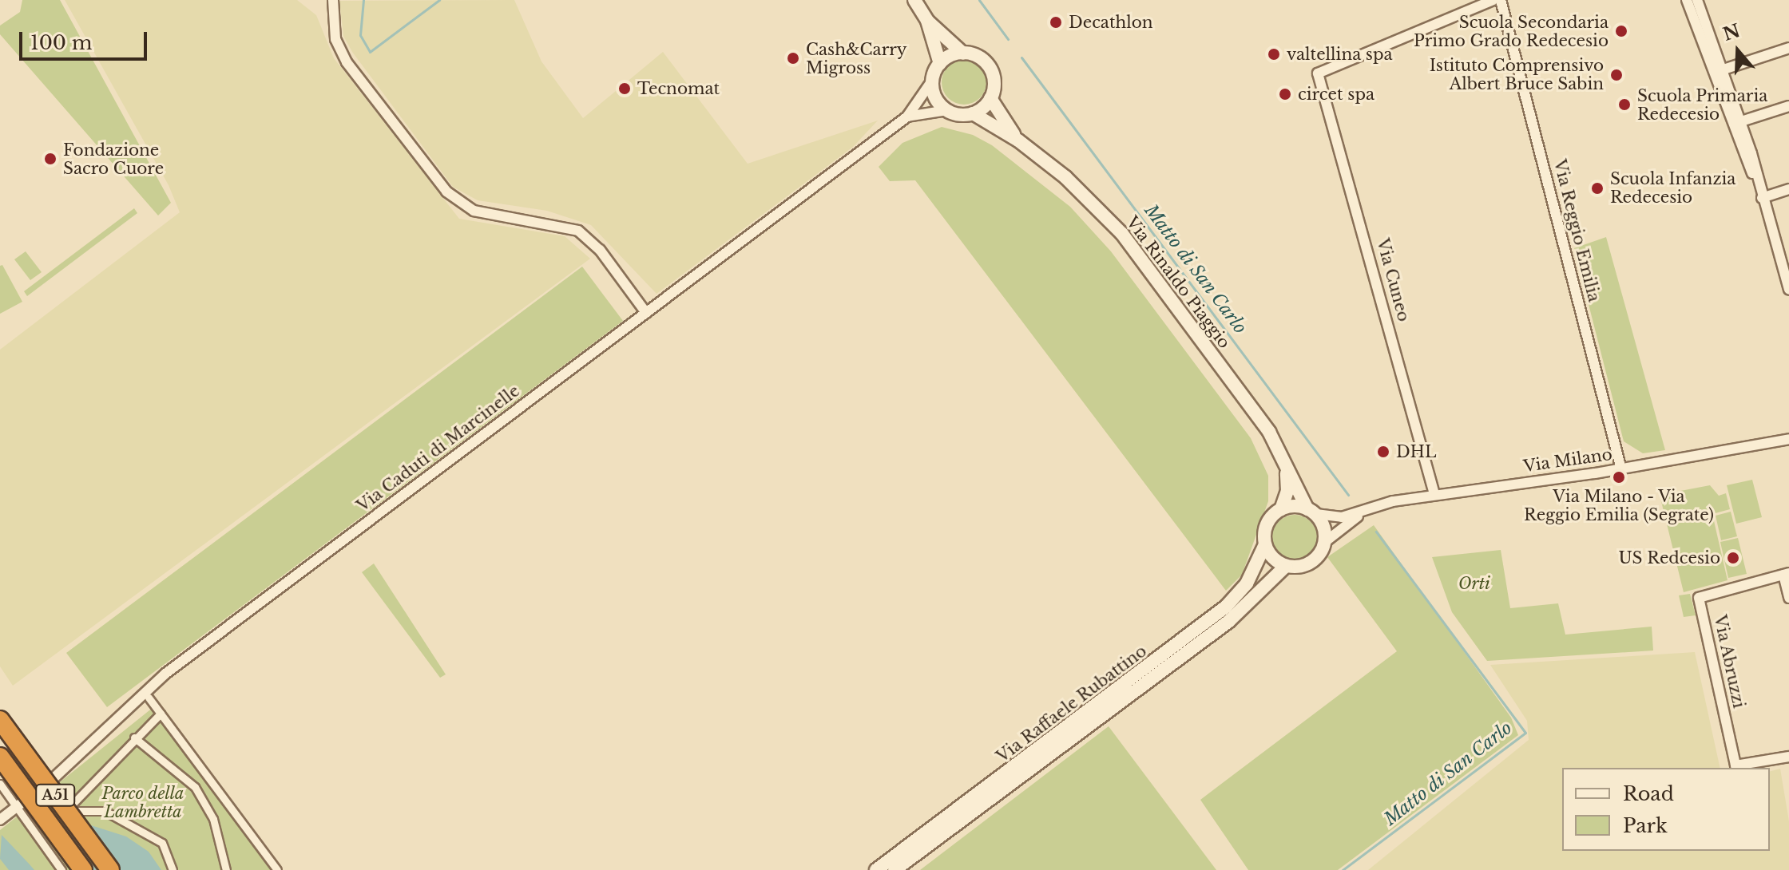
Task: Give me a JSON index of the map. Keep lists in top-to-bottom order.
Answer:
{
  "streets": {
    "highway": ["A51"],
    "street": [
      "Via Reggio Emilia",
      "Via Cuneo",
      "Via Rinaldo Piaggio",
      "Via Caduti di Marcinelle",
      "Via Milano",
      "Via Abruzzi",
      "Via Raffaele Rubattino"
    ]
  },
  "crossings": [
    ["Via Reggio Emilia", "Via Milano"],
    ["Via Cuneo", "Via Milano"],
    ["Via Rinaldo Piaggio", "Via Caduti di Marcinelle"],
    ["Via Rinaldo Piaggio", "Via Milano"],
    ["Via Rinaldo Piaggio", "Via Raffaele Rubattino"],
    ["Via Milano", "Via Raffaele Rubattino"]
  ],
  "water": ["Matto di San Carlo"],
  "parks": ["Orti", "Parco della Lambretta"],
  "places": [
    "Decathlon",
    "Scuola Secondaria Primo Grado Redecesio",
    "valtellina spa",
    "Cash&Carry Migross",
    "Istituto Comprensivo Albert Bruce Sabin",
    "Tecnomat",
    "circet spa",
    "Scuola Primaria Redecesio",
    "Fondazione Sacro Cuore",
    "Scuola Infanzia Redecesio",
    "DHL",
    "Via Milano - Via Reggio Emilia (Segrate)",
    "US Redcesio"
  ],
  "legend": ["Road", "Park"],
  "scale_bar": "100 m",
  "north": "top"
}
